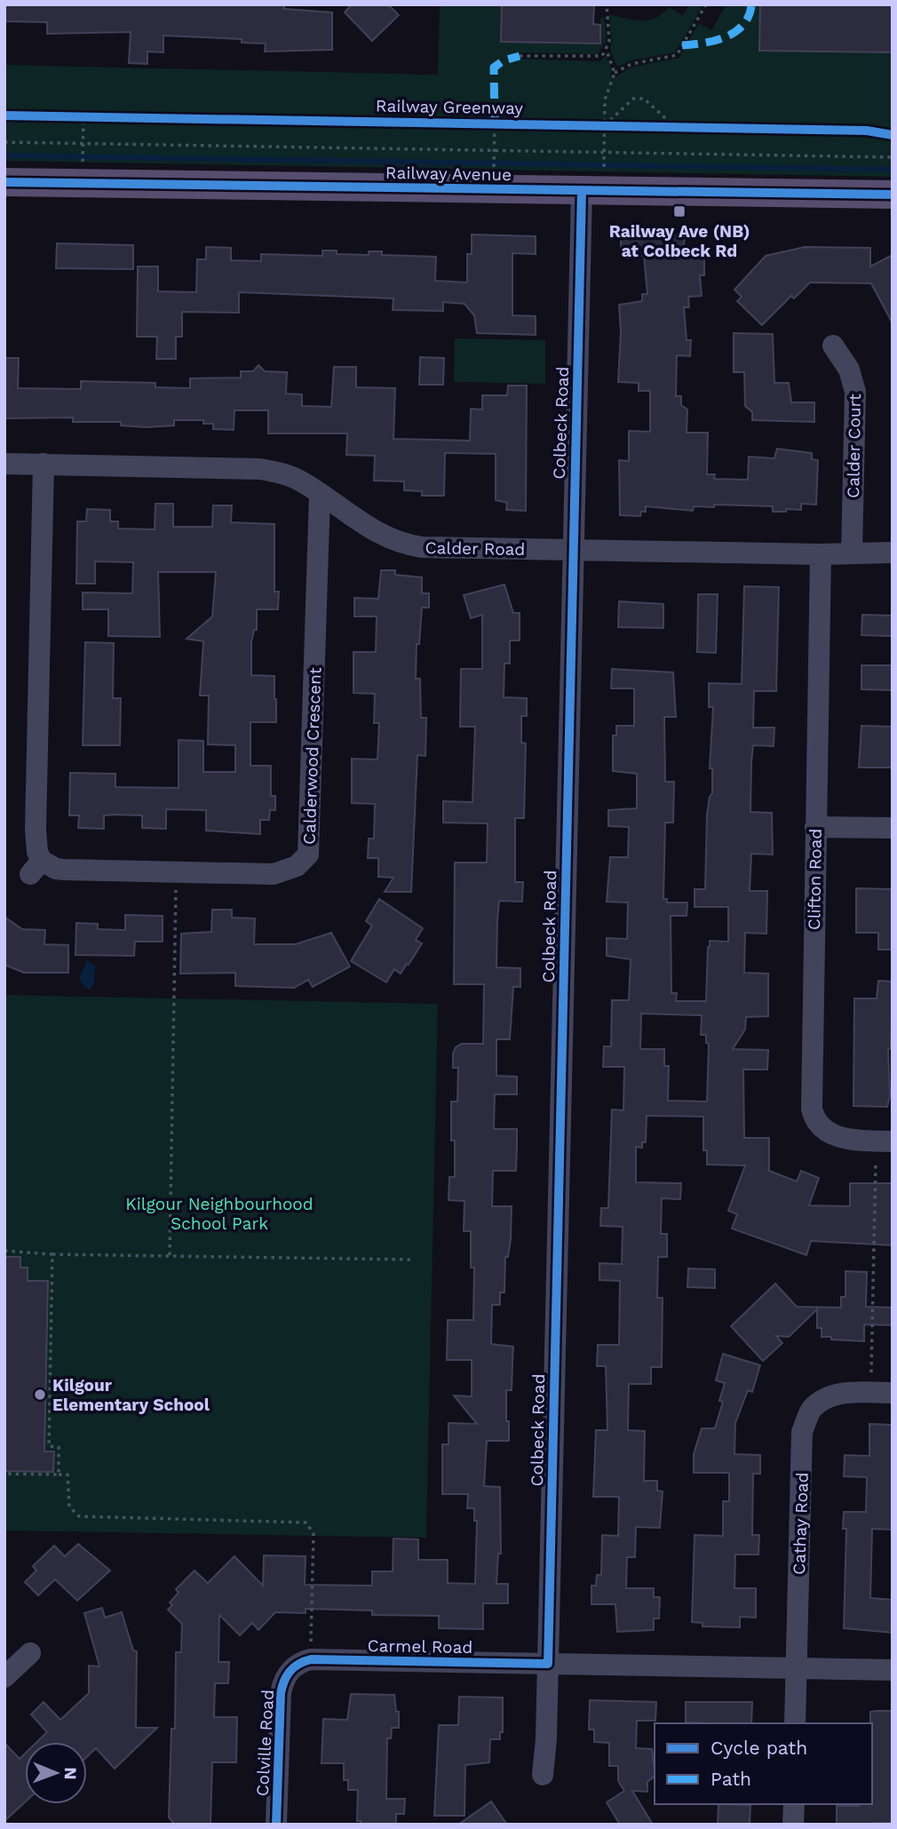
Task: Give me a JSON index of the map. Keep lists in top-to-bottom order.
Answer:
{
  "streets": {
    "main road": ["Railway Avenue"],
    "street": [
      "Colbeck Road",
      "Calder Court",
      "Calder Road",
      "Calderwood Crescent",
      "Clifton Road",
      "Cathay Road",
      "Carmel Road",
      "Colville Road"
    ],
    "cycle path": ["Railway Greenway"]
  },
  "crossings": [
    ["Railway Avenue", "Colbeck Road"],
    ["Colbeck Road", "Calder Road"],
    ["Colbeck Road", "Carmel Road"],
    ["Calder Court", "Calder Road"],
    ["Calder Road", "Calderwood Crescent"],
    ["Calder Road", "Clifton Road"],
    ["Cathay Road", "Carmel Road"],
    ["Carmel Road", "Colville Road"]
  ],
  "parks": ["Kilgour Neighbourhood School Park"],
  "places": {
    "transit": ["Railway Ave (NB) at Colbeck Rd"],
    "other": ["Kilgour Elementary School"]
  },
  "legend": ["Cycle path", "Path"],
  "north": "right"
}
